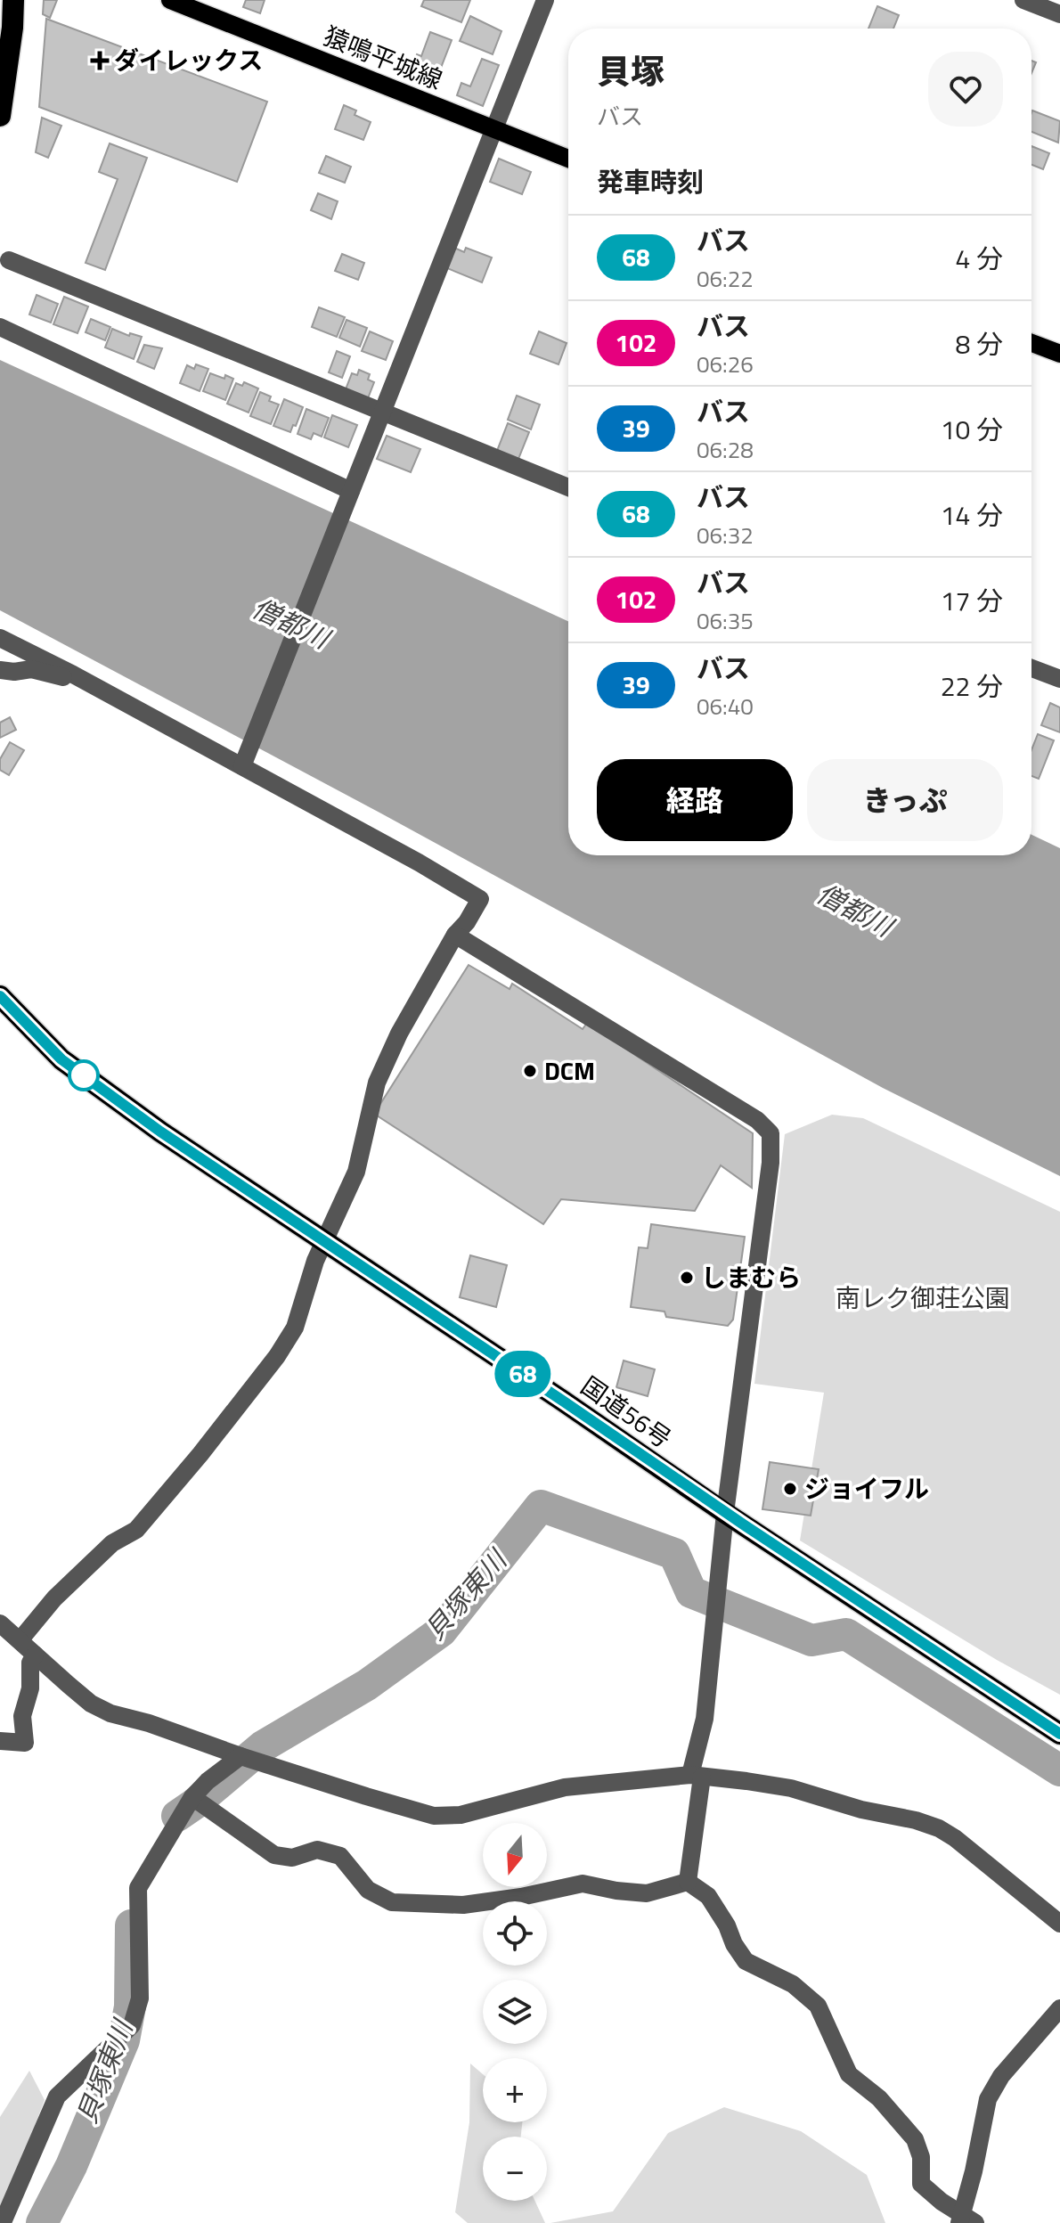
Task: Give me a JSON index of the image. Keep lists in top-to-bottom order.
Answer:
{
  "streets": {
    "highway": ["国道56号"],
    "main road": ["猿鳴平城線"]
  },
  "water": ["僧都川", "貝塚東川"],
  "parks": ["南レク御荘公園"],
  "places": {
    "health": ["ダイレックス"],
    "other": ["DCM", "しまむら", "ジョイフル"]
  },
  "lines": ["bus line 68"],
  "north": "bottom",
  "page": {
    "on_map": "68",
    "heading": [
      ["貝塚", "バス"],
      "発車時刻"
    ],
    "list": [
      {
        "mark": "68",
        "name": "バス",
        "note": "06:22",
        "value": "4 分"
      },
      {
        "mark": "102",
        "name": "バス",
        "note": "06:26",
        "value": "8 分"
      },
      {
        "mark": "39",
        "name": "バス",
        "note": "06:28",
        "value": "10 分"
      },
      {
        "mark": "68",
        "name": "バス",
        "note": "06:32",
        "value": "14 分"
      },
      {
        "mark": "102",
        "name": "バス",
        "note": "06:35",
        "value": "17 分"
      },
      {
        "mark": "39",
        "name": "バス",
        "note": "06:40",
        "value": "22 分"
      }
    ],
    "buttons": ["経路", "きっぷ"],
    "map_buttons": ["+", "−"]
  }
}
